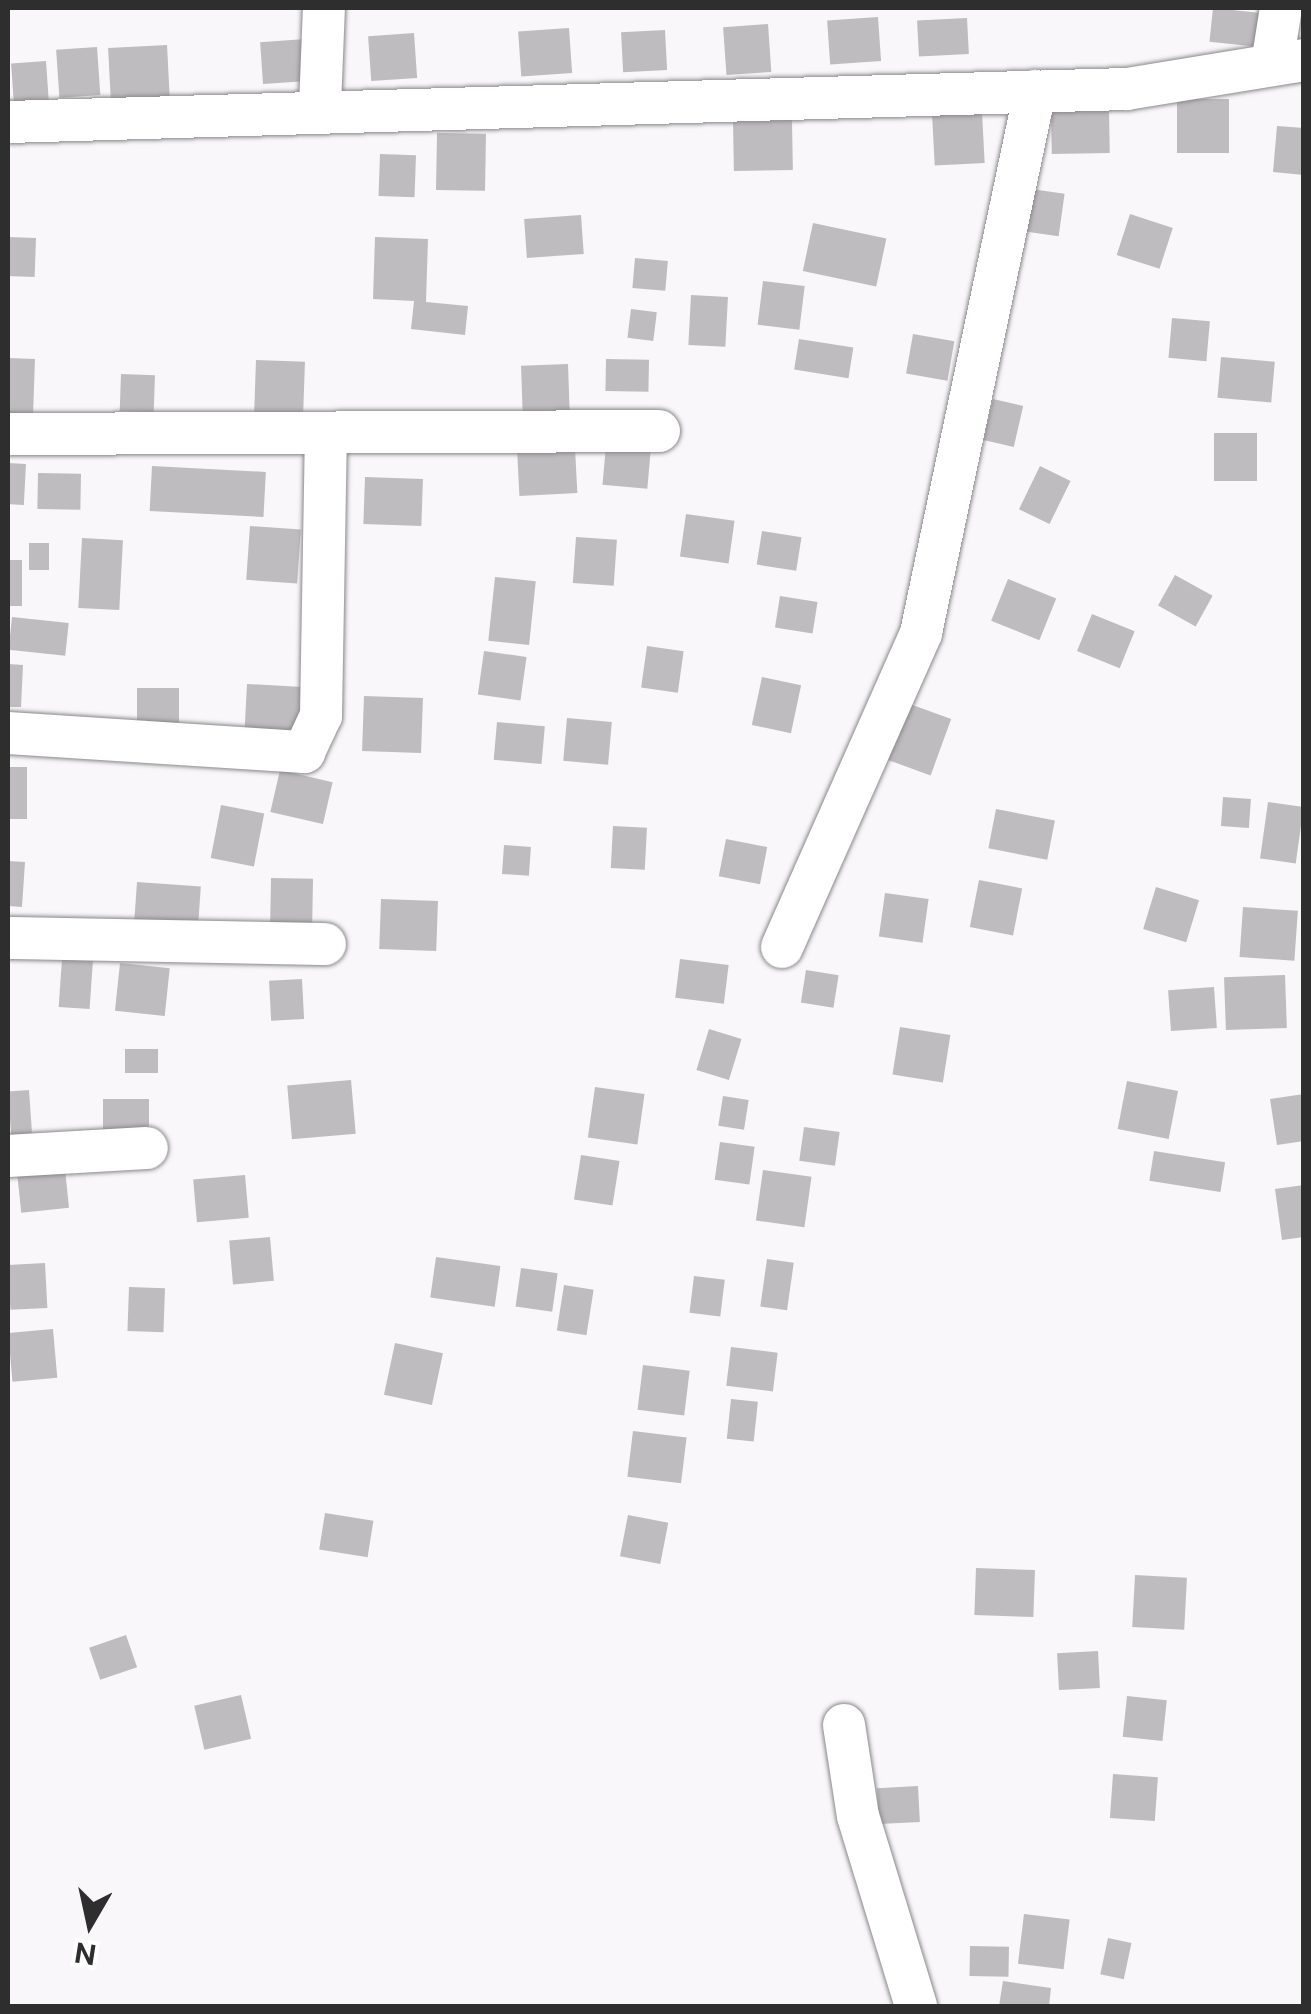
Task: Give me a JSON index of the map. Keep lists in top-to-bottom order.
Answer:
{
  "north": "bottom"
}
